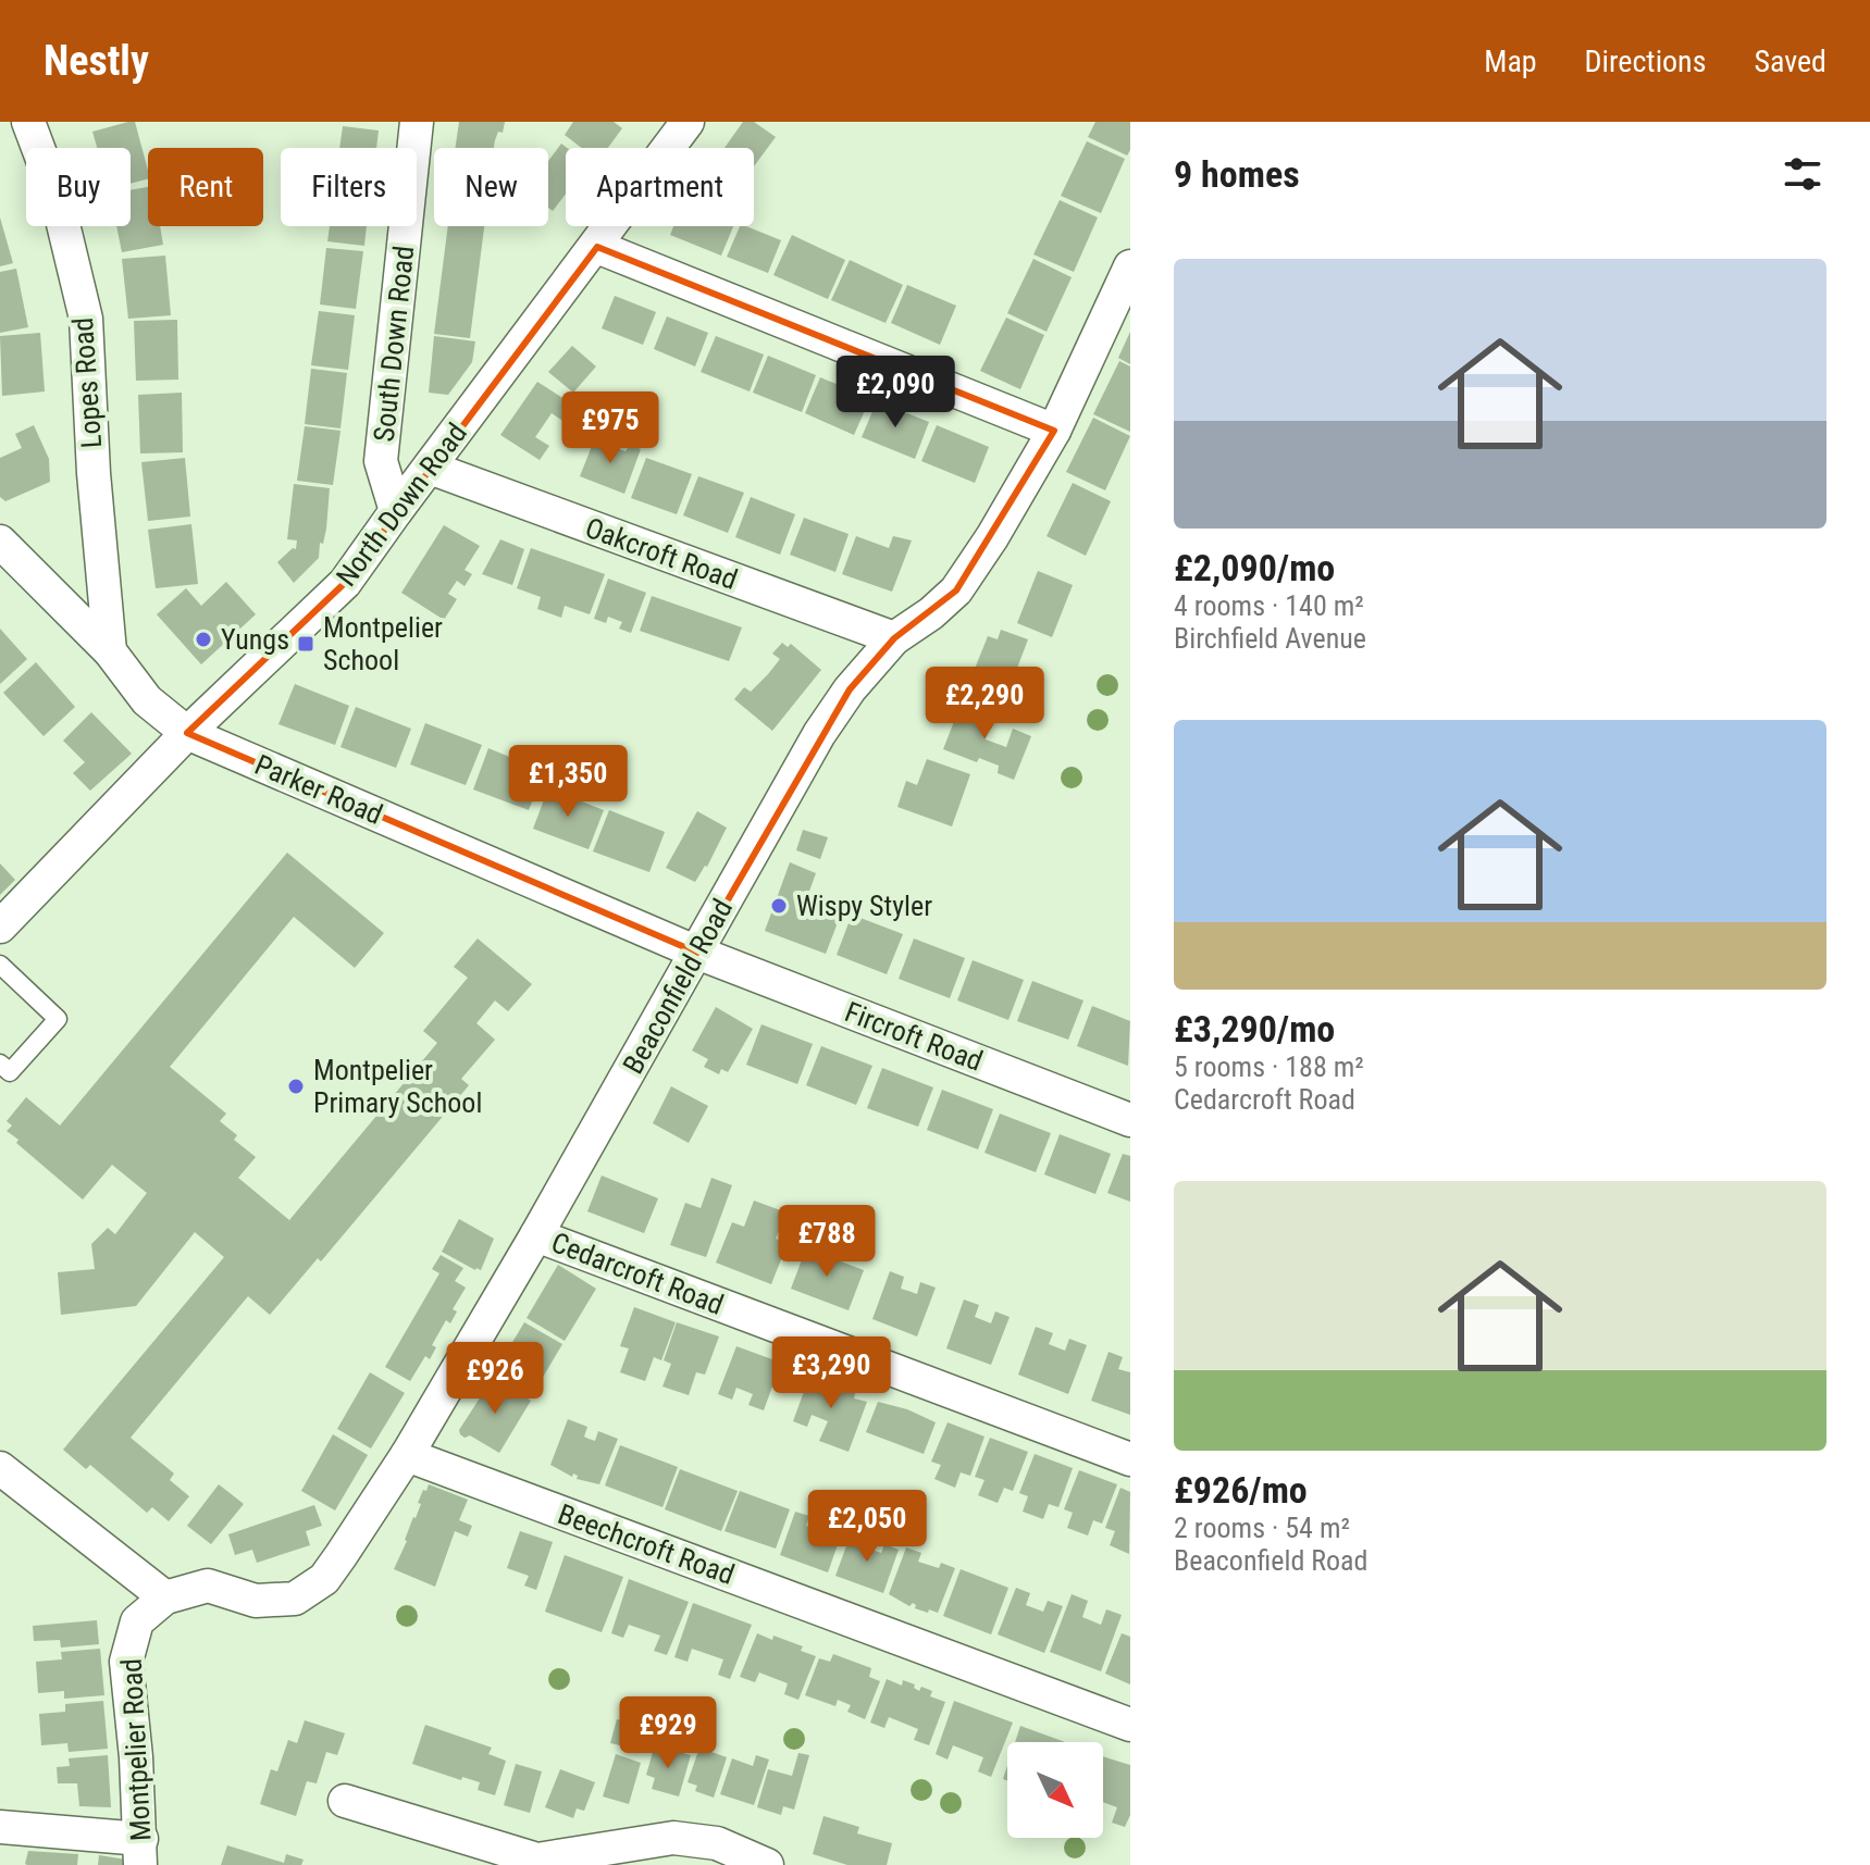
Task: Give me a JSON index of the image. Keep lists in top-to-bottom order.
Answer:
{
  "streets": {
    "street": [
      "South Down Road",
      "Lopes Road",
      "North Down Road",
      "Oakcroft Road",
      "Parker Road",
      "Beaconfield Road",
      "Fircroft Road",
      "Cedarcroft Road",
      "Beechcroft Road",
      "Montpelier Road"
    ]
  },
  "crossings": [
    ["South Down Road", "North Down Road"],
    ["Lopes Road", "Parker Road"],
    ["North Down Road", "Oakcroft Road"],
    ["North Down Road", "Parker Road"],
    ["Oakcroft Road", "Beaconfield Road"],
    ["Parker Road", "Beaconfield Road"],
    ["Parker Road", "Fircroft Road"],
    ["Beaconfield Road", "Fircroft Road"],
    ["Beaconfield Road", "Cedarcroft Road"],
    ["Beaconfield Road", "Beechcroft Road"],
    ["Beaconfield Road", "Montpelier Road"]
  ],
  "places": {
    "other": ["Yungs", "Wispy Styler", "Montpelier Primary School"],
    "transit": ["Montpelier School"]
  },
  "north": "bottom right",
  "page": {
    "header": "Nestly",
    "nav": ["Map", "Directions", "Saved"],
    "heading": "9 homes",
    "chip": [
      "Buy",
      "Rent",
      "Filters",
      "New",
      "Apartment"
    ],
    "list": [
      {
        "name": "£2,090/mo",
        "note": "4 rooms · 140 m² · Birchfield Avenue"
      },
      {
        "name": "£3,290/mo",
        "note": "5 rooms · 188 m² · Cedarcroft Road"
      },
      {
        "name": "£926/mo",
        "note": "2 rooms · 54 m² · Beaconfield Road"
      }
    ],
    "price": [
      "£2,090",
      "£975",
      "£2,290",
      "£1,350",
      "£788",
      "£3,290",
      "£926",
      "£2,050",
      "£929"
    ]
  }
}
